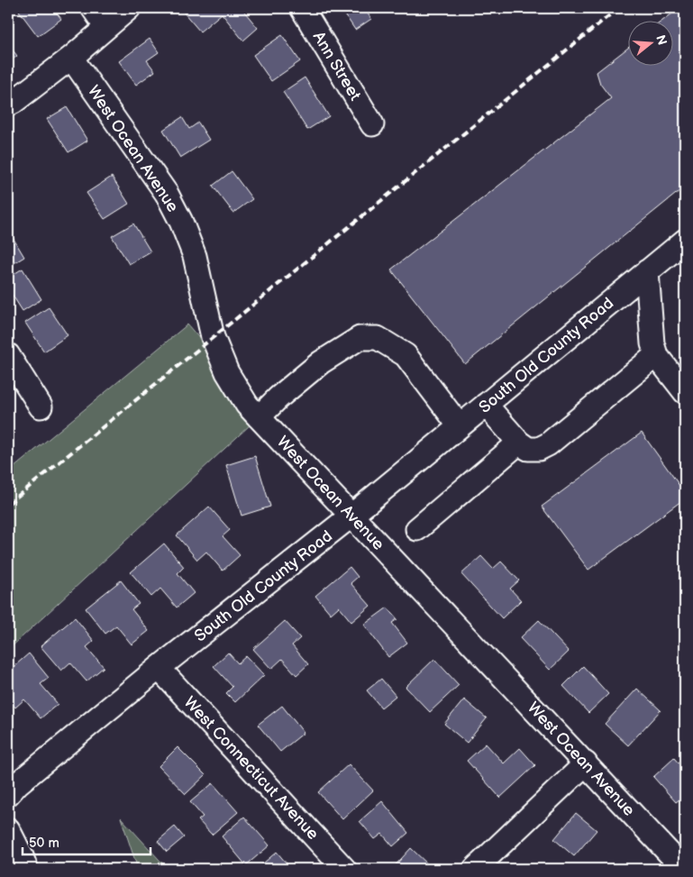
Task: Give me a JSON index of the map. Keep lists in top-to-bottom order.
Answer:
{
  "streets": {
    "street": [
      "Ann Street",
      "West Ocean Avenue",
      "South Old County Road",
      "West Connecticut Avenue"
    ]
  },
  "crossings": [
    ["West Ocean Avenue", "South Old County Road"],
    ["South Old County Road", "West Connecticut Avenue"]
  ],
  "scale_bar": "50 m",
  "north": "right"
}
